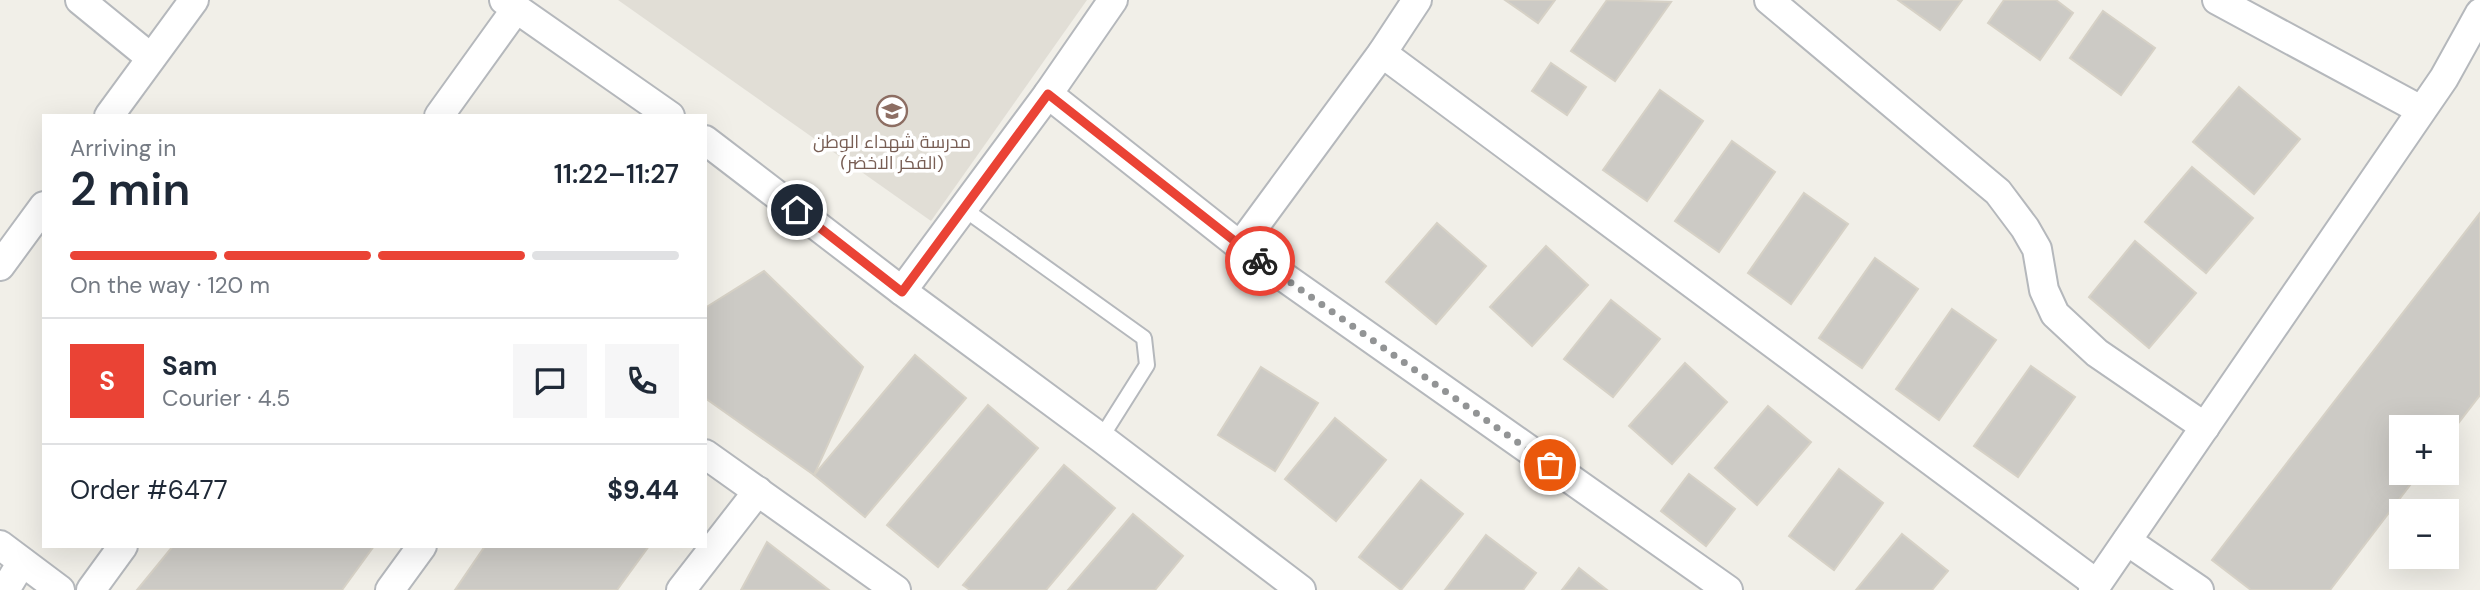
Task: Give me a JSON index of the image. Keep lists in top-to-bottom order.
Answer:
{
  "places": {
    "school or university": ["مدرسة شهداء الوطن (الفكر الاخضر)"]
  },
  "page": {
    "heading": ["2 min", "Arriving in", "11:22–11:27"],
    "panel": [
      "Sam",
      "Courier · 4.5",
      "Order #6477",
      "$9.44"
    ],
    "bar": "On the way · 120 m",
    "round": "S",
    "map_buttons": ["+", "−"]
  }
}
